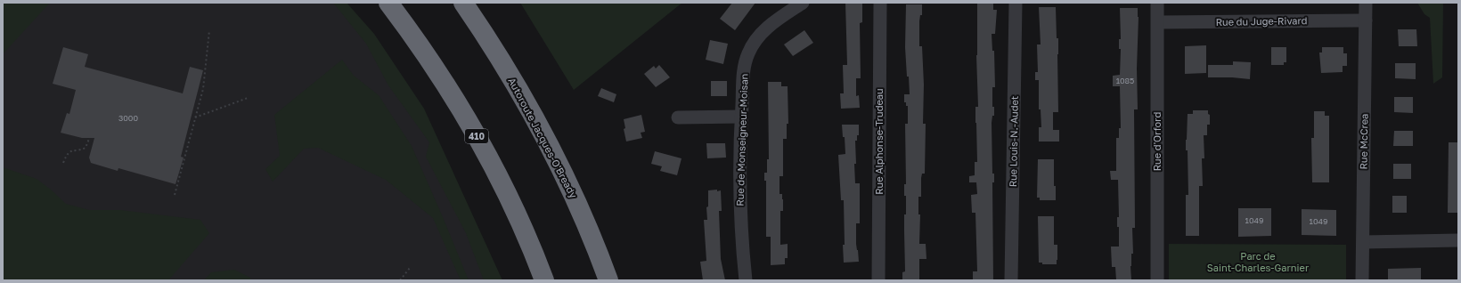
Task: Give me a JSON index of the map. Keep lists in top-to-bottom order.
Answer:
{
  "streets": {
    "highway": ["410", "Autoroute Jacques-O'Bready"],
    "street": [
      "Rue du Juge-Rivard",
      "Rue de Monseigneur-Moisan",
      "Rue Alphonse-Trudeau",
      "Rue Louis-N.-Audet",
      "Rue d'Orford",
      "Rue McCrea"
    ]
  },
  "crossings": [
    ["Rue du Juge-Rivard", "Rue d'Orford"],
    ["Rue du Juge-Rivard", "Rue McCrea"]
  ],
  "parks": ["Parc de Saint-Charles-Garnier"],
  "house_numbers": [
    "1085",
    "3000",
    "1049",
    "1049"
  ]
}
